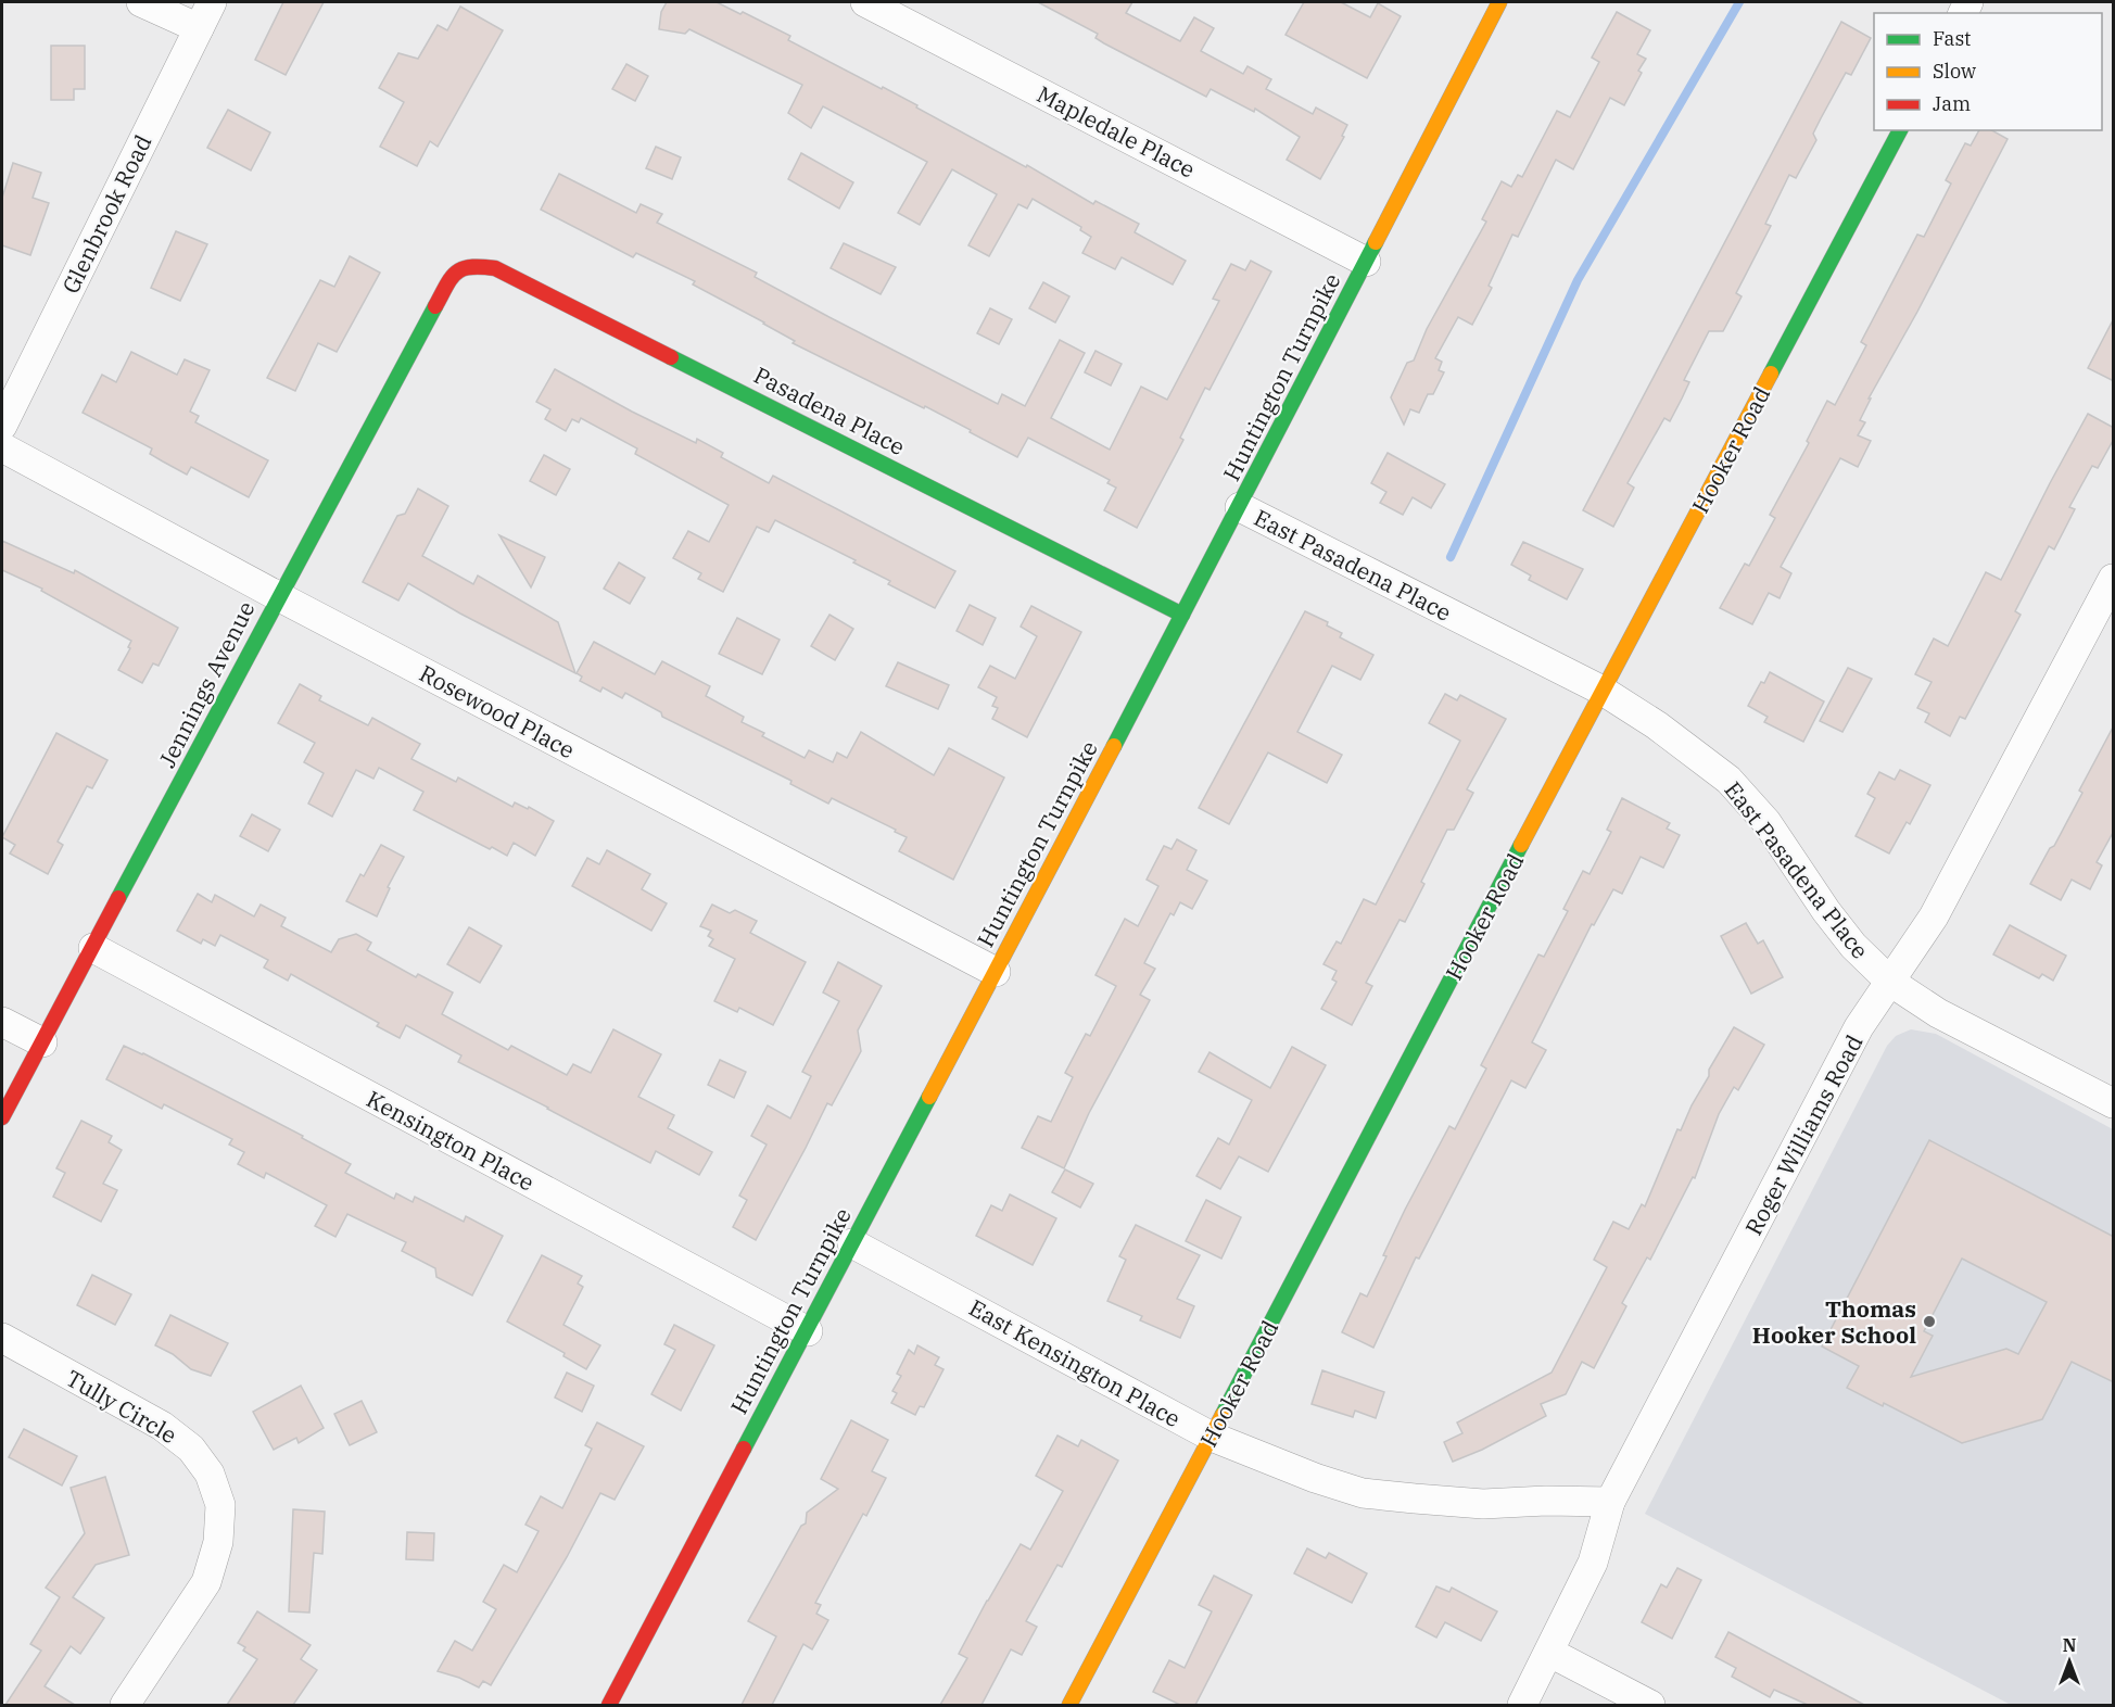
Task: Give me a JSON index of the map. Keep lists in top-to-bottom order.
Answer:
{
  "streets": {
    "street": [
      "Mapledale Place",
      "Glenbrook Road",
      "Huntington Turnpike",
      "Pasadena Place",
      "Hooker Road",
      "East Pasadena Place",
      "Jennings Avenue",
      "Rosewood Place",
      "Roger Williams Road",
      "Kensington Place",
      "East Kensington Place",
      "Tully Circle"
    ]
  },
  "crossings": [
    ["Mapledale Place", "Huntington Turnpike"],
    ["Huntington Turnpike", "Pasadena Place"],
    ["Huntington Turnpike", "East Pasadena Place"],
    ["Huntington Turnpike", "Rosewood Place"],
    ["Huntington Turnpike", "Kensington Place"],
    ["Huntington Turnpike", "East Kensington Place"],
    ["Pasadena Place", "Jennings Avenue"],
    ["Hooker Road", "East Pasadena Place"],
    ["Hooker Road", "East Kensington Place"],
    ["East Pasadena Place", "Roger Williams Road"],
    ["Jennings Avenue", "Rosewood Place"],
    ["Jennings Avenue", "Kensington Place"],
    ["Roger Williams Road", "East Kensington Place"]
  ],
  "places": ["Thomas Hooker School"],
  "legend": ["Fast", "Slow", "Jam"],
  "north": "top"
}
